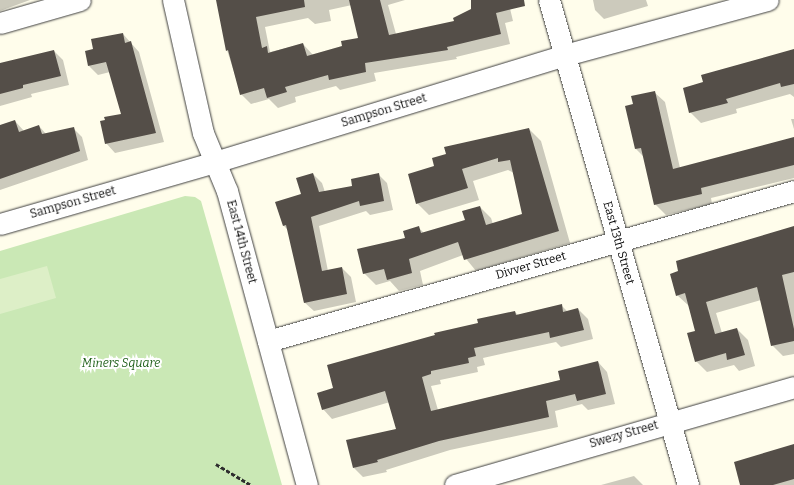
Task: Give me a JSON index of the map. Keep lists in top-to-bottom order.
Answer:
{
  "streets": {
    "street": [
      "Sampson Street",
      "East 14th Street",
      "East 13th Street",
      "Divver Street",
      "Swezy Street"
    ]
  },
  "crossings": [
    ["Sampson Street", "East 14th Street"],
    ["Sampson Street", "East 13th Street"],
    ["East 14th Street", "Divver Street"],
    ["East 13th Street", "Divver Street"],
    ["East 13th Street", "Swezy Street"]
  ],
  "parks": ["Miners Square"]
}
